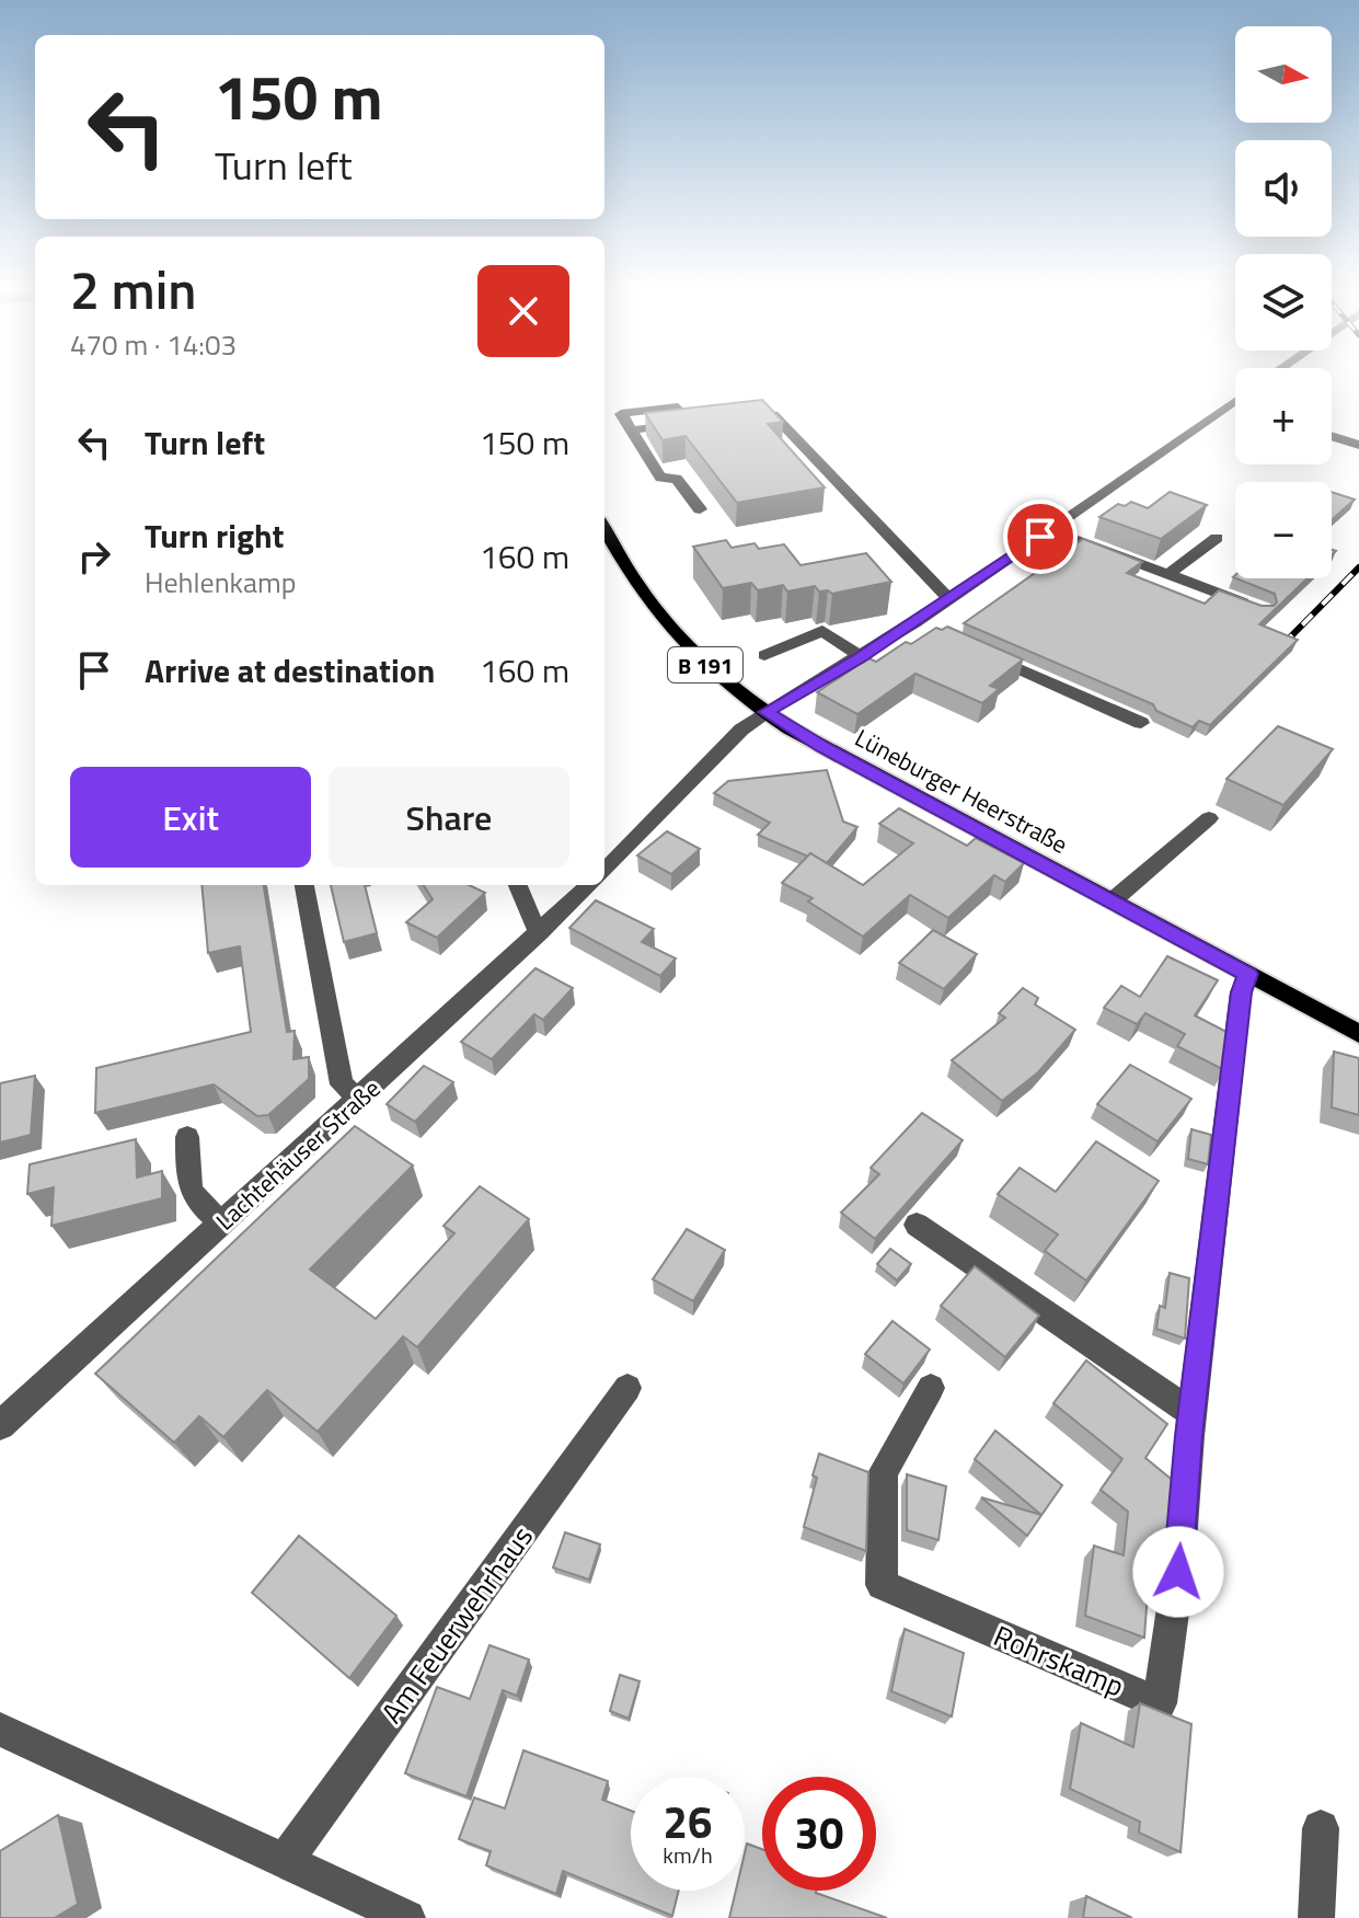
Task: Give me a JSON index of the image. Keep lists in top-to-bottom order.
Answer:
{
  "streets": {
    "main road": ["B 191", "Lüneburger Heerstraße"],
    "street": ["Lachtehäuser Straße", "Am Feuerwehrhaus", "Rohrskamp"]
  },
  "crossings": [
    ["Lüneburger Heerstraße", "Rohrskamp"]
  ],
  "north": "right",
  "page": {
    "map_buttons": ["+", "−"],
    "turn": ["150 m", "Turn left"],
    "heading": ["2 min", "470 m · 14:03"],
    "list": [
      {
        "name": "Turn left",
        "value": "150 m"
      },
      {
        "name": "Turn right",
        "note": "Hehlenkamp",
        "value": "160 m"
      },
      {
        "name": "Arrive at destination",
        "value": "160 m"
      }
    ],
    "buttons": ["Exit", "Share"],
    "speed": "26 km/h",
    "limit": "30"
  }
}
